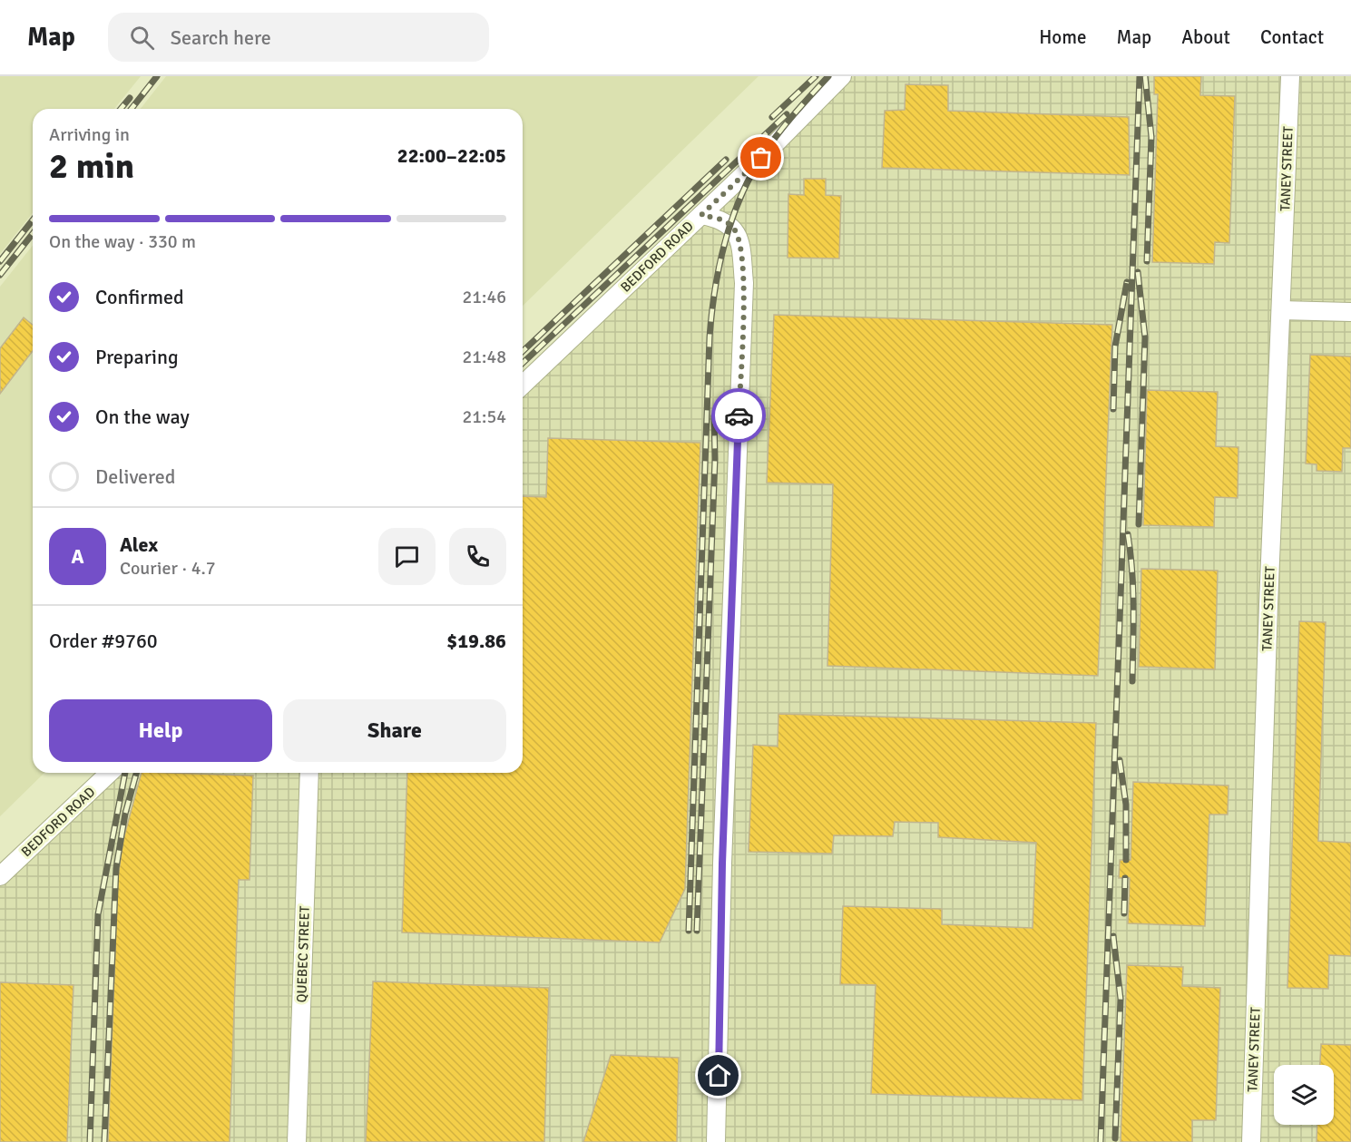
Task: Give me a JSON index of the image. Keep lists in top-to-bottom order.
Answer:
{
  "streets": {
    "street": ["TANEY STREET", "BEDFORD ROAD", "QUEBEC STREET"]
  },
  "page": {
    "header": "Map",
    "search": "Search here",
    "nav": [
      "Home",
      "Map",
      "About",
      "Contact"
    ],
    "heading": ["2 min", "Arriving in", "22:00–22:05"],
    "panel": [
      "Alex",
      "Courier · 4.7",
      "Order #9760",
      "$19.86"
    ],
    "bar": "On the way · 330 m",
    "list": [
      ["Confirmed", "21:46"],
      ["Preparing", "21:48"],
      ["On the way", "21:54"],
      "Delivered"
    ],
    "round": "A",
    "buttons": ["Help", "Share"]
  }
}
